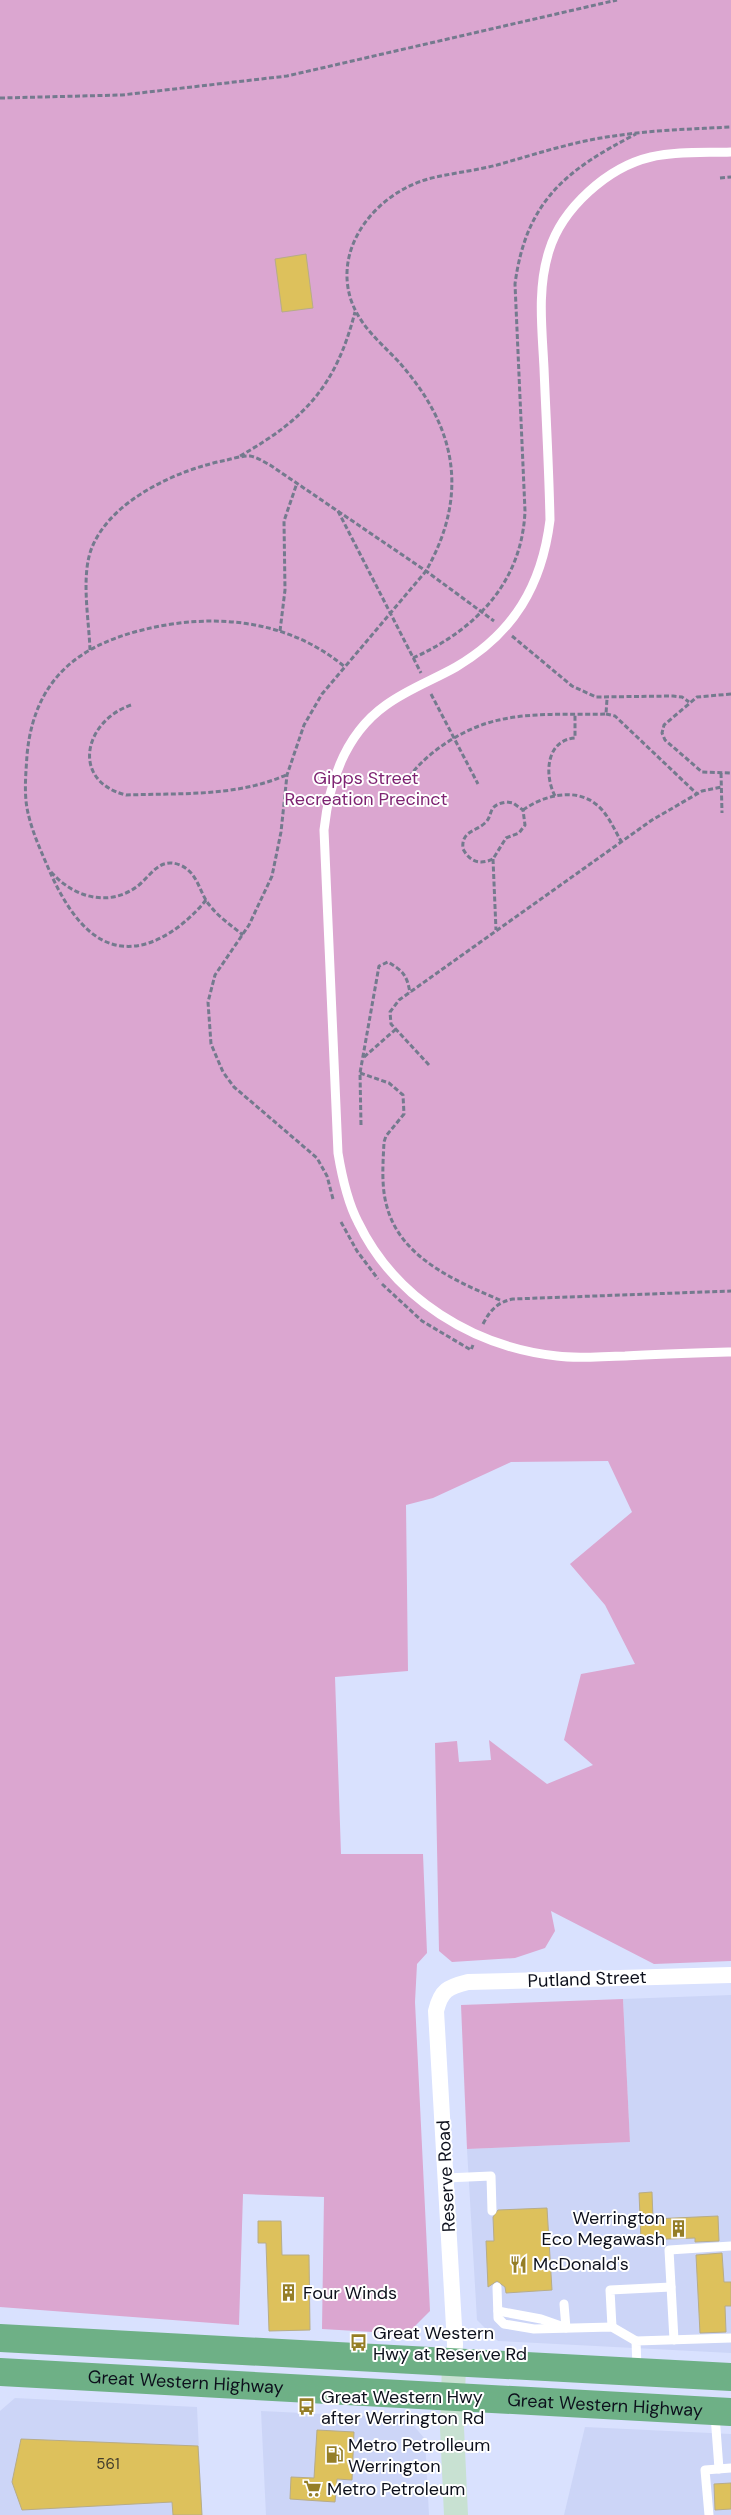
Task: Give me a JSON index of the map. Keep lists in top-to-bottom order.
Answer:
{
  "streets": {
    "highway": ["Great Western Highway"],
    "street": ["Putland Street", "Reserve Road"]
  },
  "crossings": [
    ["Putland Street", "Reserve Road"],
    ["Reserve Road", "Great Western Highway"]
  ],
  "parks": ["Gipps Street Recreation Precinct"],
  "places": {
    "building": ["Werrington Eco Megawash", "Four Winds"],
    "restaurant": ["McDonald's"],
    "bus stop": ["Great Western Hwy at Reserve Rd", "Great Western Hwy after Werrington Rd"],
    "fuel station": ["Metro Petrolleum Werrington"],
    "supermarket": ["Metro Petroleum"]
  },
  "house_numbers": ["561"]
}
